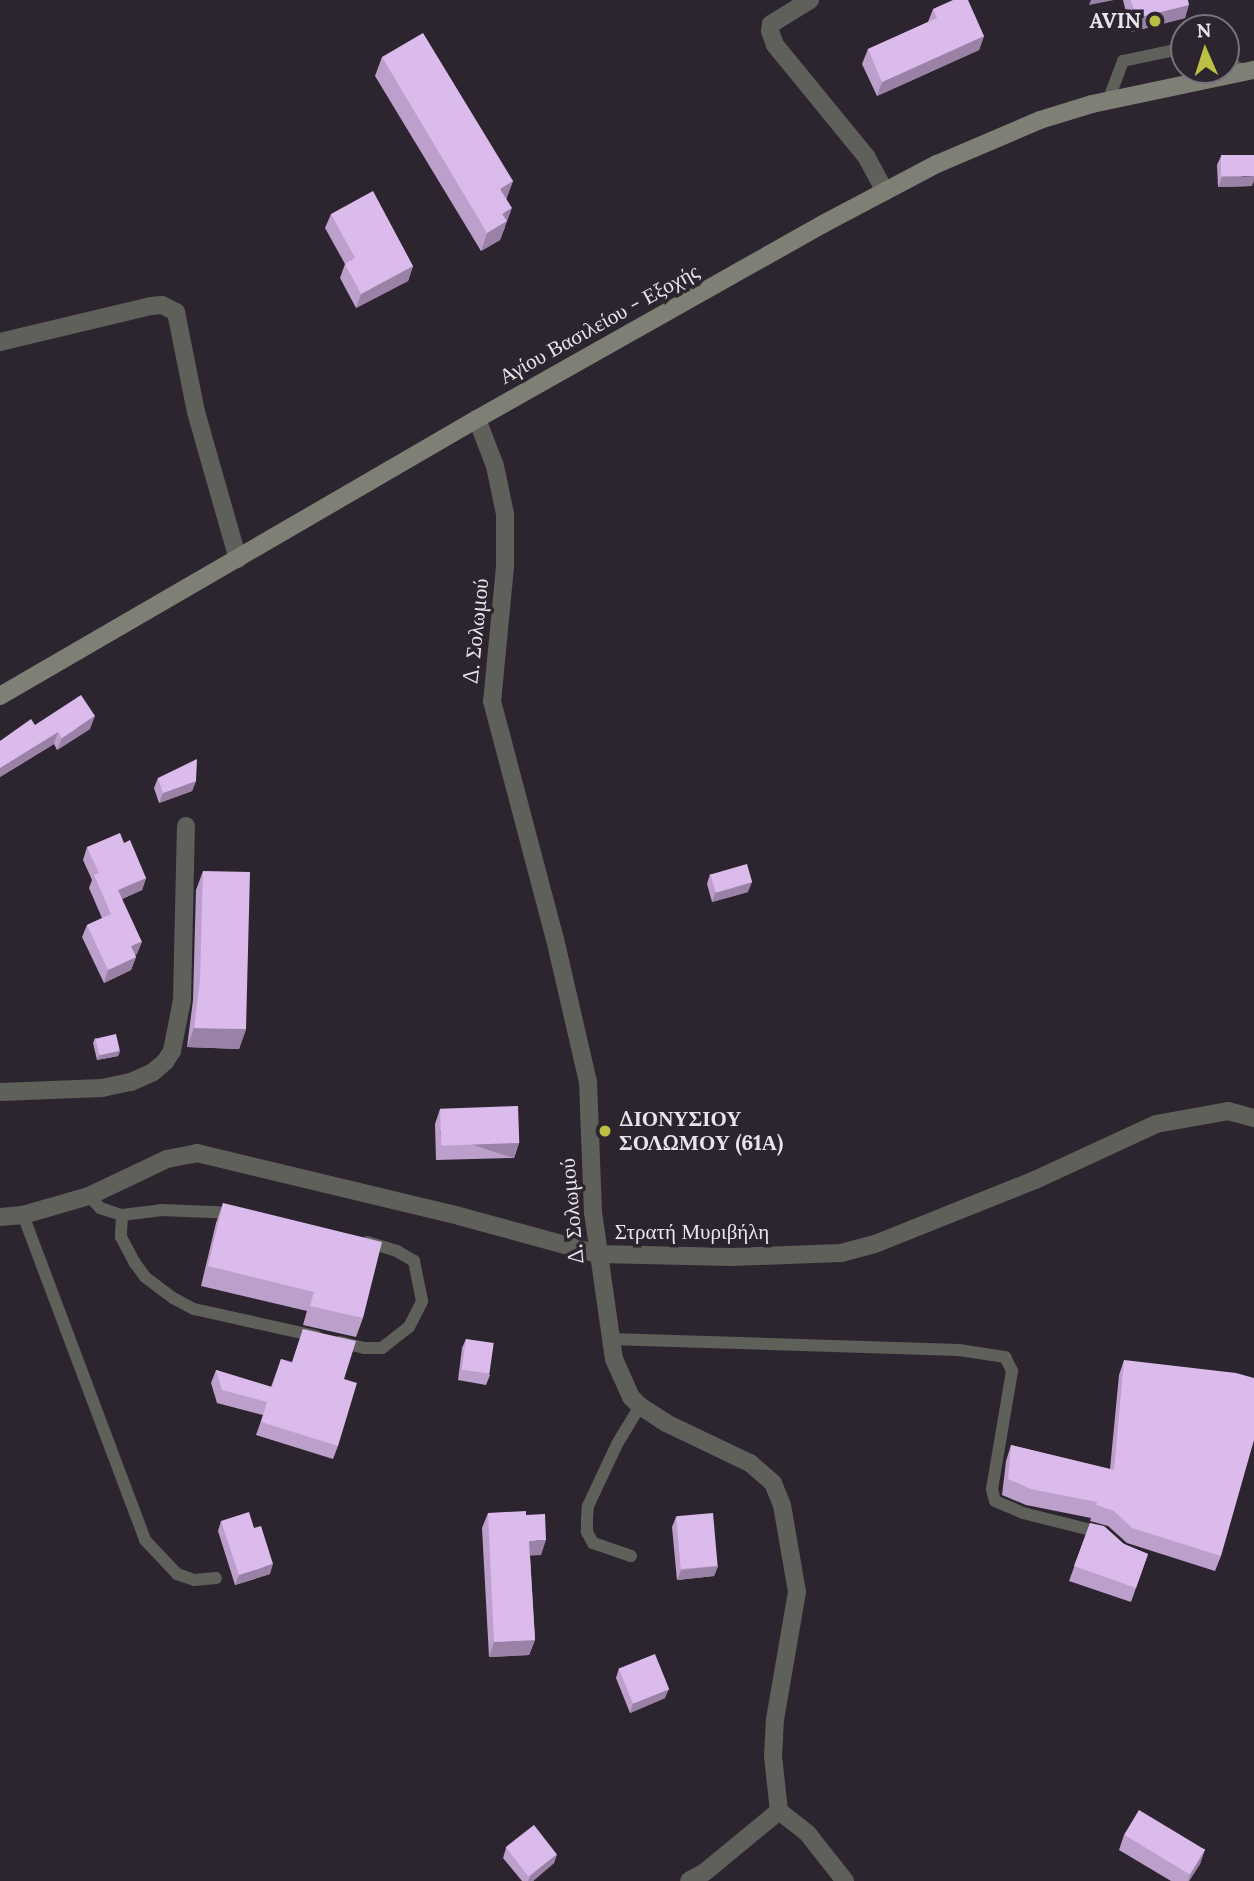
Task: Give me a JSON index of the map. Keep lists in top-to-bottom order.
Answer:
{
  "streets": {
    "main road": ["Αγίου Βασιλείου - Εξοχής"],
    "street": ["Δ. Σολωμού", "Στρατή Μυριβήλη"]
  },
  "crossings": [
    ["Αγίου Βασιλείου - Εξοχής", "Δ. Σολωμού"],
    ["Δ. Σολωμού", "Στρατή Μυριβήλη"]
  ],
  "places": ["AVIN", "ΔΙΟΝΥΣΙΟΥ ΣΟΛΩΜΟΥ (61Α)"],
  "north": "top"
}
